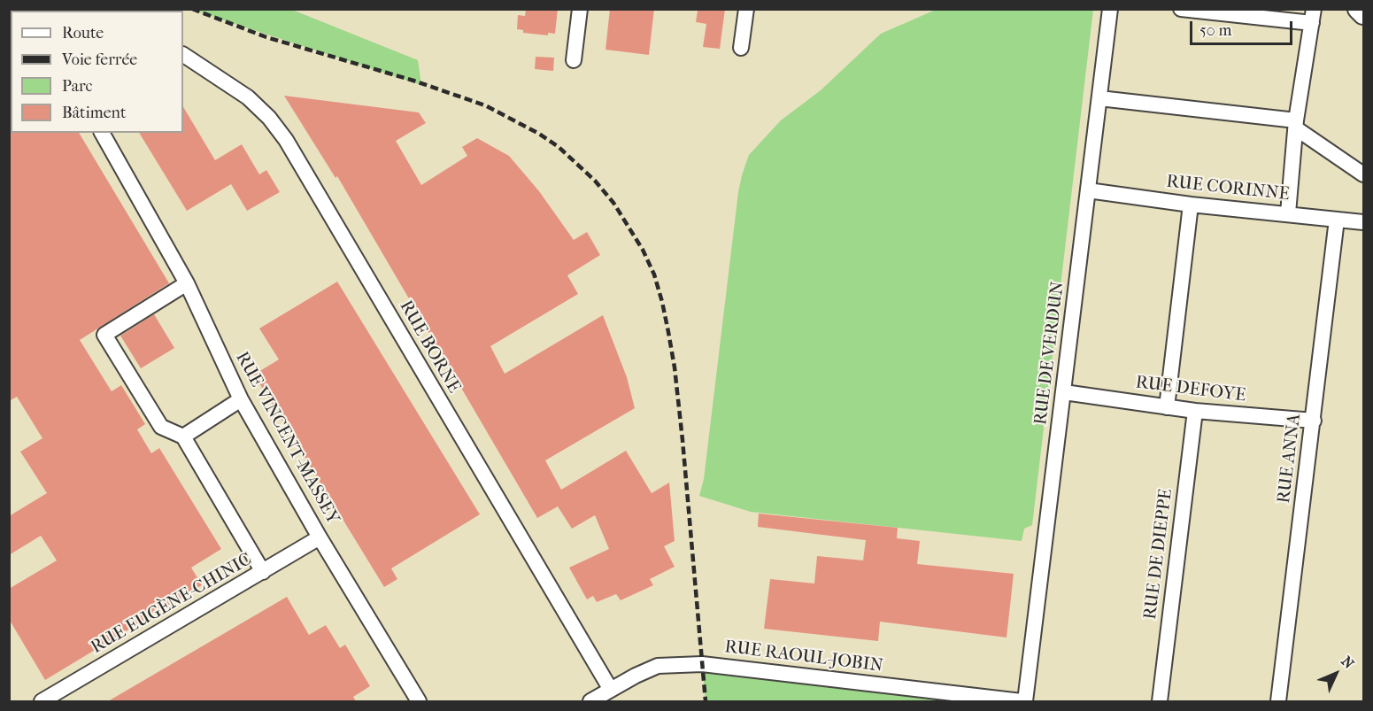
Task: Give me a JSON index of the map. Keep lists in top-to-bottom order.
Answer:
{
  "streets": {
    "street": [
      "RUE CORINNE",
      "RUE BORNE",
      "RUE DE VERDUN",
      "RUE DEFOYE",
      "RUE VINCENT-MASSEY",
      "RUE ANNA",
      "RUE DE DIEPPE",
      "RUE EUGÈNE-CHINIC",
      "RUE RAOUL-JOBIN"
    ]
  },
  "crossings": [
    ["RUE CORINNE", "RUE DE VERDUN"],
    ["RUE CORINNE", "RUE ANNA"],
    ["RUE BORNE", "RUE RAOUL-JOBIN"],
    ["RUE DE VERDUN", "RUE DEFOYE"],
    ["RUE DE VERDUN", "RUE RAOUL-JOBIN"],
    ["RUE DEFOYE", "RUE ANNA"],
    ["RUE DEFOYE", "RUE DE DIEPPE"],
    ["RUE VINCENT-MASSEY", "RUE EUGÈNE-CHINIC"]
  ],
  "legend": [
    "Route",
    "Voie ferrée",
    "Parc",
    "Bâtiment"
  ],
  "scale_bar": "50 m",
  "north": "top right"
}
